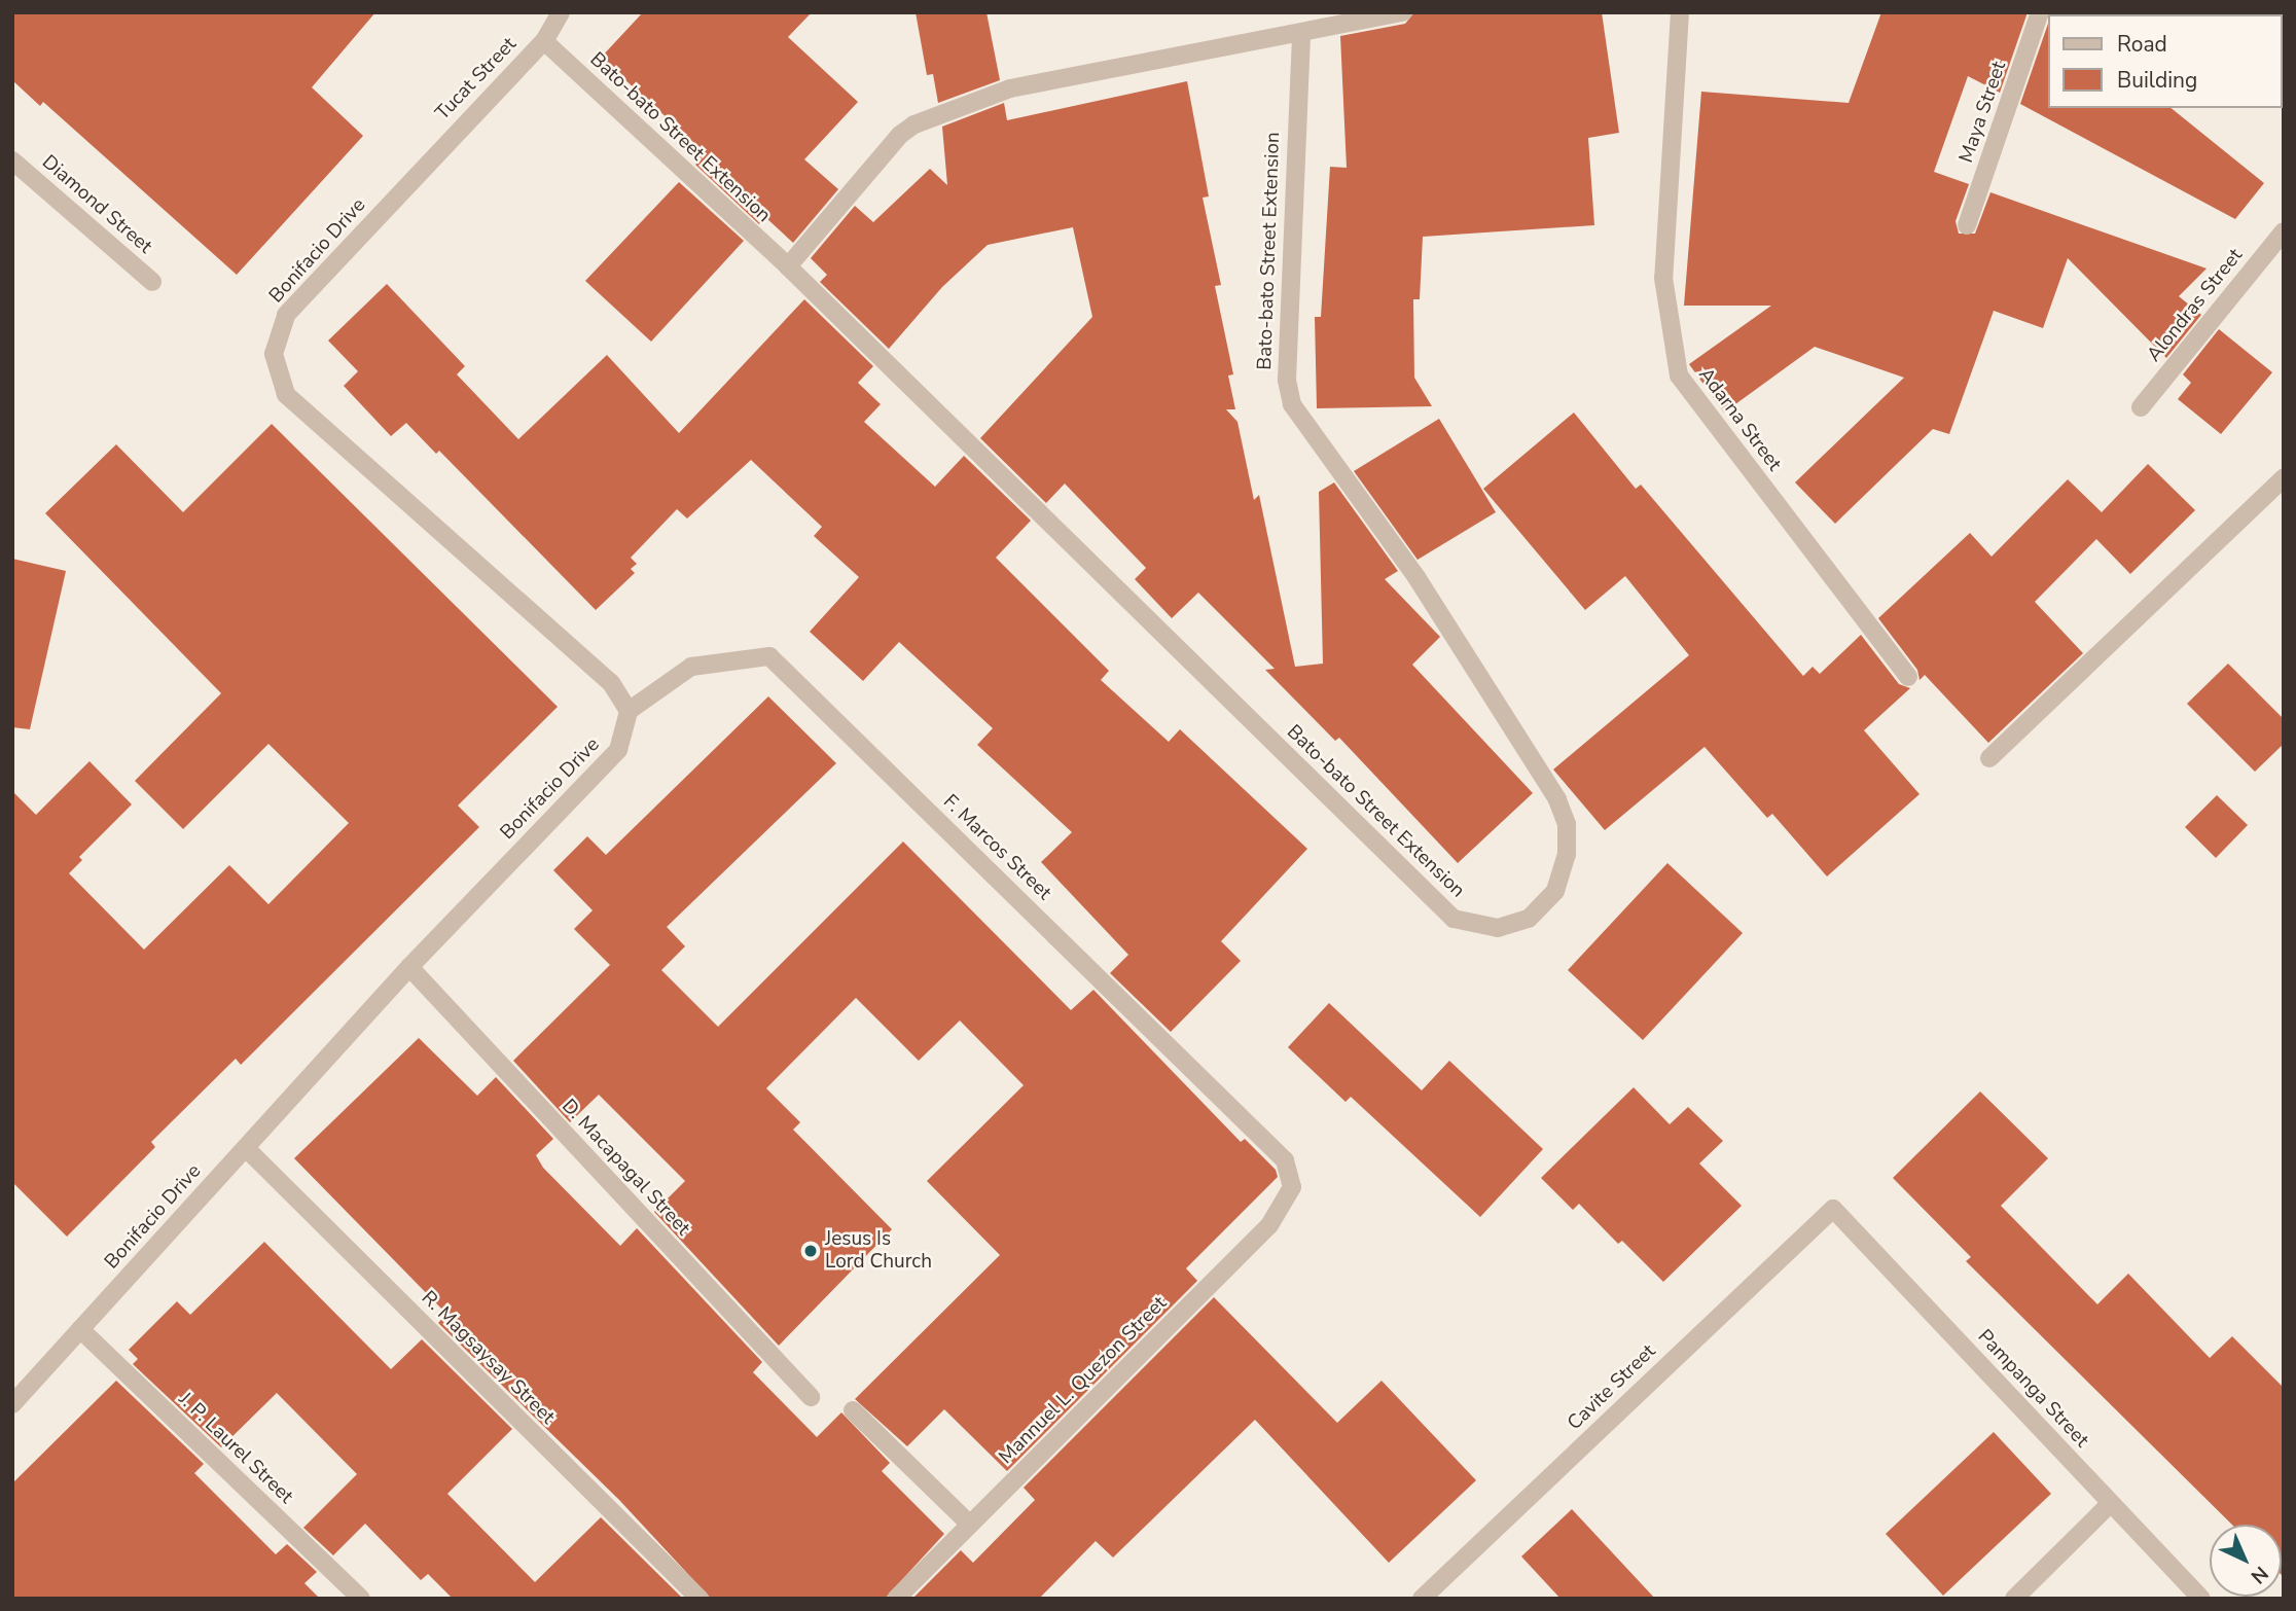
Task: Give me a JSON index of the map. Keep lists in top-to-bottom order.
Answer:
{
  "streets": {
    "street": [
      "Tucat Street",
      "Maya Street",
      "Bato-bato Street Extension",
      "Diamond Street",
      "Bonifacio Drive",
      "Alondras Street",
      "Adarna Street",
      "F. Marcos Street",
      "D. Macapagal Street",
      "R. Magsaysay Street",
      "Mannuel L. Quezon Street",
      "Cavite Street",
      "Pampanga Street",
      "J. P. Laurel Street"
    ]
  },
  "crossings": [
    ["Tucat Street", "Bato-bato Street Extension"],
    ["Tucat Street", "Bonifacio Drive"],
    ["Bonifacio Drive", "F. Marcos Street"],
    ["Bonifacio Drive", "D. Macapagal Street"],
    ["Bonifacio Drive", "R. Magsaysay Street"],
    ["Bonifacio Drive", "J. P. Laurel Street"],
    ["F. Marcos Street", "Mannuel L. Quezon Street"],
    ["Cavite Street", "Pampanga Street"]
  ],
  "places": ["Jesus Is Lord Church"],
  "legend": ["Road", "Building"],
  "north": "bottom right"
}
